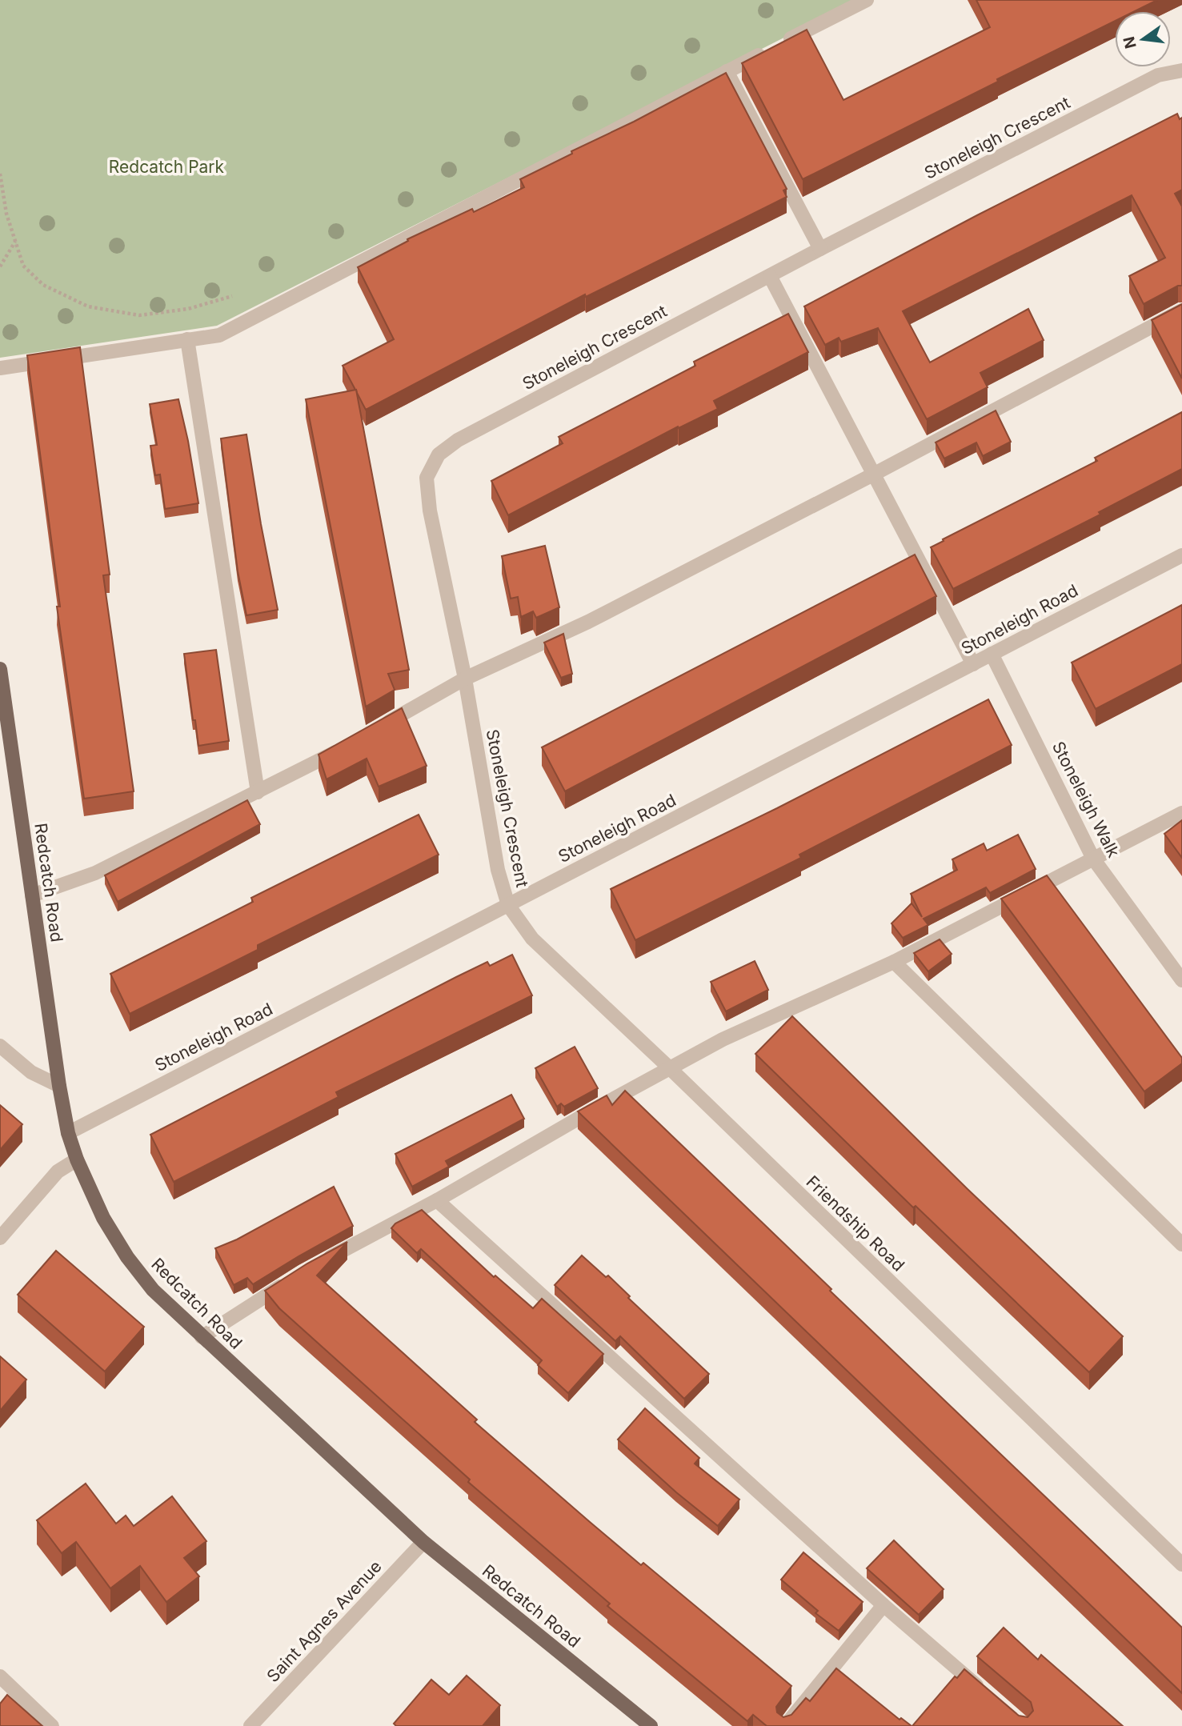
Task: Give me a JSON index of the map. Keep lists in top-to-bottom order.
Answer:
{
  "streets": {
    "main road": ["Redcatch Road"],
    "street": [
      "Stoneleigh Crescent",
      "Stoneleigh Road",
      "Stoneleigh Walk",
      "Friendship Road",
      "Saint Agnes Avenue"
    ]
  },
  "crossings": [
    ["Stoneleigh Crescent", "Stoneleigh Road"],
    ["Stoneleigh Crescent", "Friendship Road"],
    ["Stoneleigh Road", "Stoneleigh Walk"],
    ["Stoneleigh Road", "Redcatch Road"],
    ["Stoneleigh Road", "Friendship Road"],
    ["Redcatch Road", "Saint Agnes Avenue"]
  ],
  "parks": ["Redcatch Park"],
  "north": "left"
}
